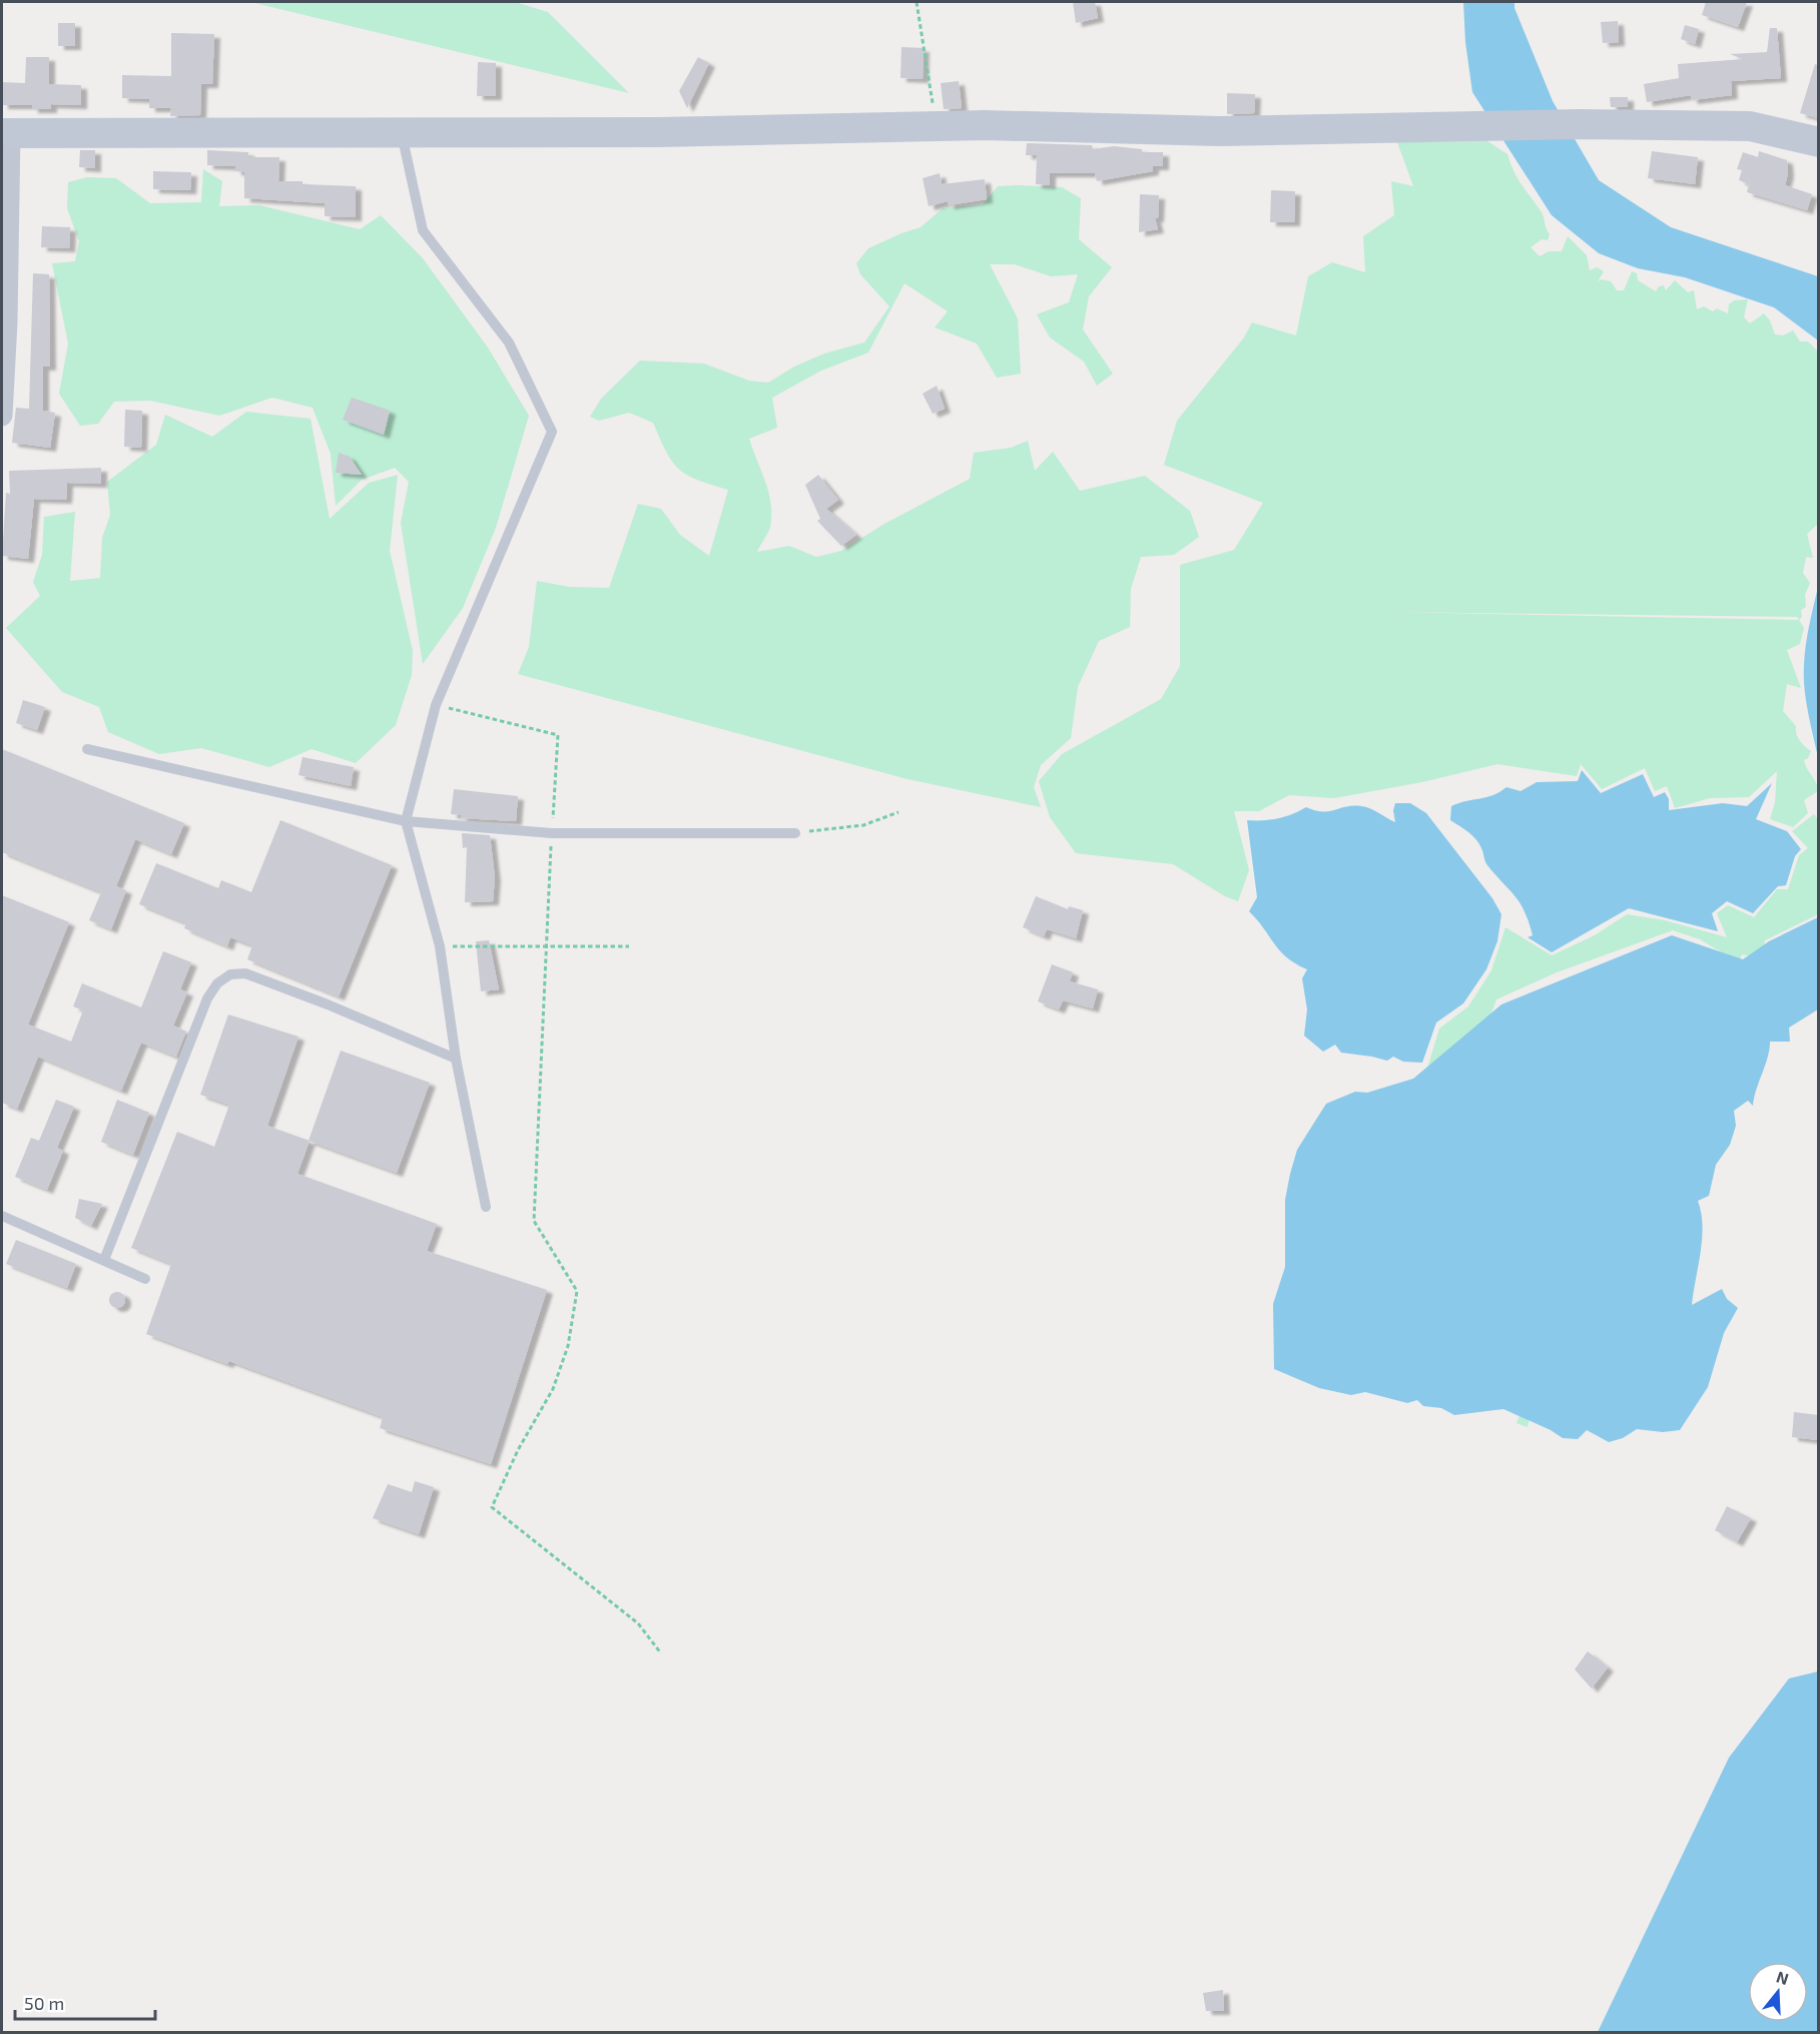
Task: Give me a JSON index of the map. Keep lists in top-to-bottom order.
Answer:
{
  "scale_bar": "50 m",
  "north": "top"
}
